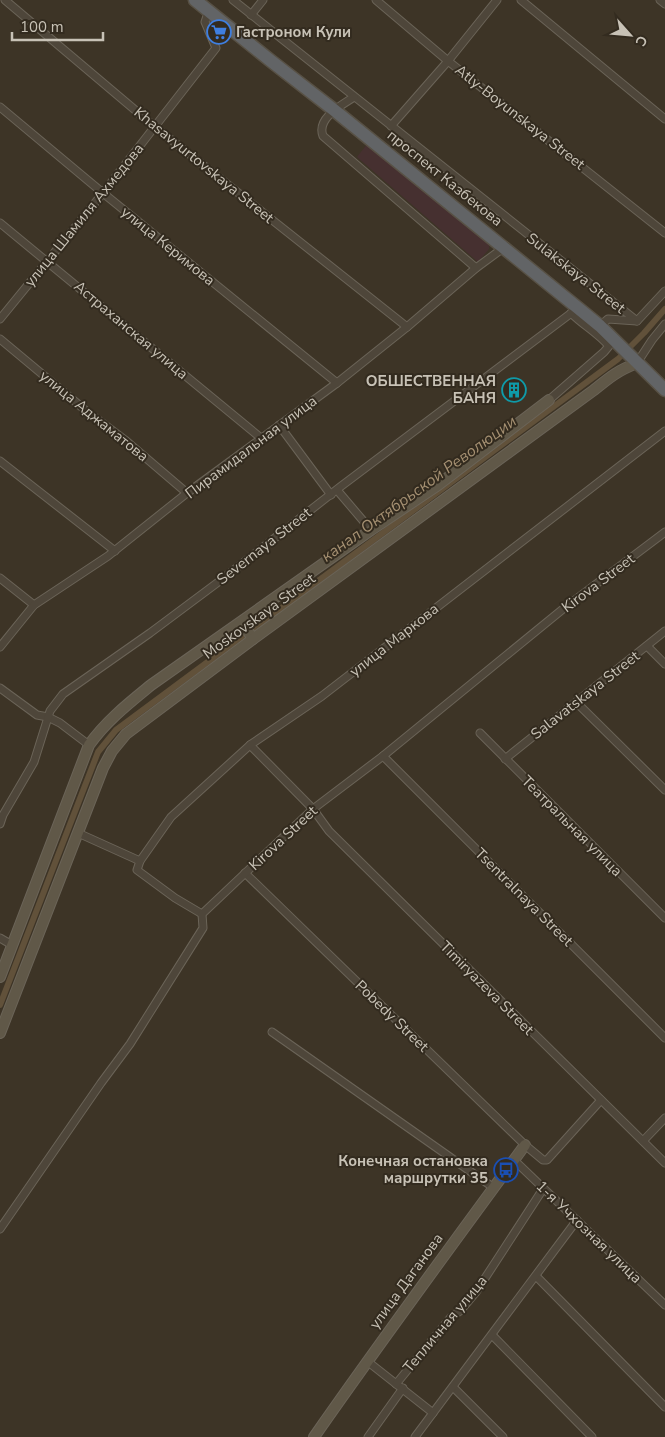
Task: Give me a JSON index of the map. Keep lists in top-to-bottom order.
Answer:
{
  "streets": {
    "highway": ["проспект Казбекова"],
    "main road": ["Moskovskaya Street", "улица Даганова"],
    "street": [
      "Atly-Boyunskaya Street",
      "Khasavyurtovskaya Street",
      "улица Шамиля Ахмедова",
      "улица Керимова",
      "Sulakskaya Street",
      "Астраханская улица",
      "улица Аджаматова",
      "Пирамидальная улица",
      "Severnaya Street",
      "Kirova Street",
      "улица Маркова",
      "Salavatskaya Street",
      "Театральная улица",
      "Tsentralnaya Street",
      "Timiryazeva Street",
      "Pobedy Street",
      "1-я Учхозная улица",
      "Тепличная улица"
    ]
  },
  "crossings": [
    ["Khasavyurtovskaya Street", "улица Шамиля Ахмедова"],
    ["Khasavyurtovskaya Street", "Пирамидальная улица"],
    ["проспект Казбекова", "улица Шамиля Ахмедова"],
    ["проспект Казбекова", "Пирамидальная улица"],
    ["проспект Казбекова", "Severnaya Street"],
    ["проспект Казбекова", "Moskovskaya Street"],
    ["улица Шамиля Ахмедова", "улица Керимова"],
    ["улица Шамиля Ахмедова", "Астраханская улица"],
    ["улица Керимова", "Пирамидальная улица"],
    ["Астраханская улица", "Пирамидальная улица"],
    ["улица Аджаматова", "Пирамидальная улица"],
    ["Kirova Street", "Tsentralnaya Street"],
    ["Kirova Street", "Timiryazeva Street"],
    ["Kirova Street", "Pobedy Street"],
    ["улица Маркова", "Timiryazeva Street"],
    ["Salavatskaya Street", "Театральная улица"],
    ["Timiryazeva Street", "Pobedy Street"],
    ["Pobedy Street", "улица Даганова"],
    ["1-я Учхозная улица", "улица Даганова"],
    ["1-я Учхозная улица", "Тепличная улица"]
  ],
  "water": ["канал Октябрьской Революции"],
  "places": {
    "supermarket": ["Гастроном Кули"],
    "building": ["ОБШЕСТВЕННАЯ БАНЯ"],
    "bus stop": ["Конечная остановка маршрутки 35"]
  },
  "scale_bar": "100 m",
  "north": "bottom right"
}
